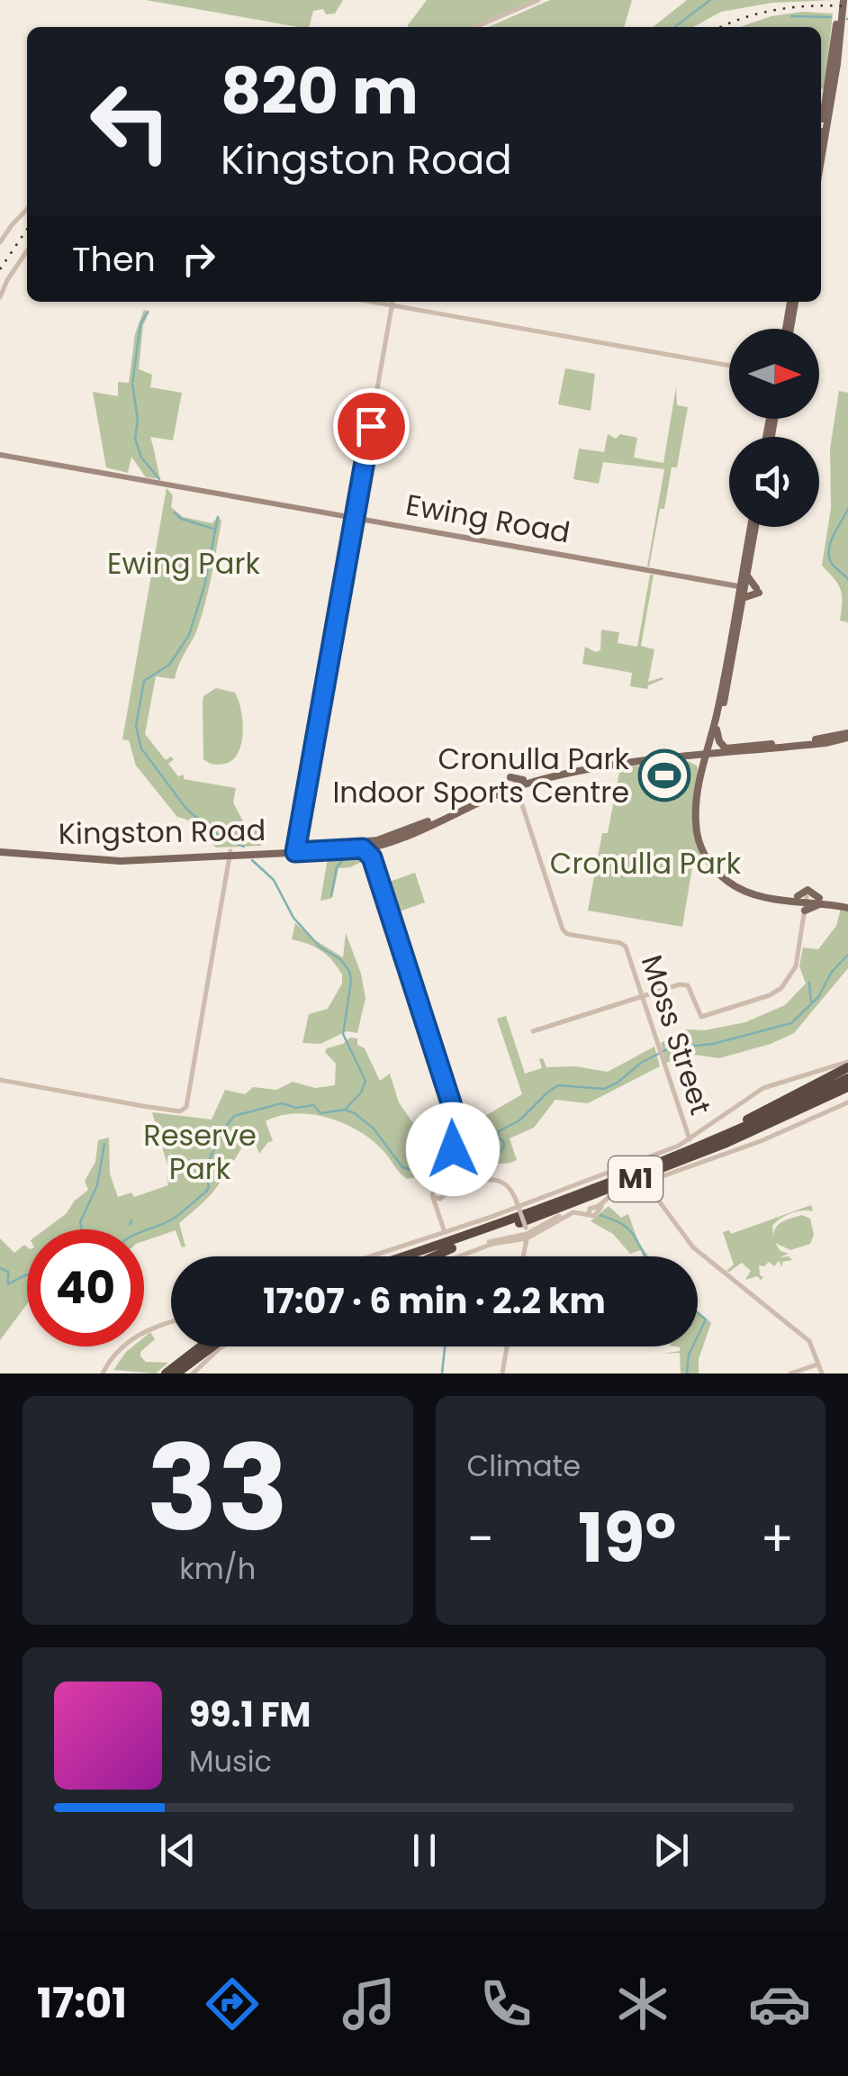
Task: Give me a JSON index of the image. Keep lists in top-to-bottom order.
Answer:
{
  "streets": {
    "highway": ["M1"],
    "main road": ["Ewing Road", "Kingston Road"],
    "street": ["Moss Street"]
  },
  "crossings": [
    ["Kingston Road", "Moss Street"]
  ],
  "parks": ["Ewing Park", "Cronulla Park", "Reserve Park"],
  "places": {
    "sports": ["Cronulla Park Indoor Sports Centre"]
  },
  "north": "right",
  "page": {
    "turn": ["820 m", "Kingston Road"],
    "then": "Then",
    "limit": "40",
    "trip": "17:07 · 6 min · 2.2 km",
    "tile": [
      ["33", "km/h"],
      "Climate"
    ],
    "heat": ["−", "19°", "+"],
    "song": ["99.1 FM", "Music"],
    "tabs": "17:01"
  }
}
